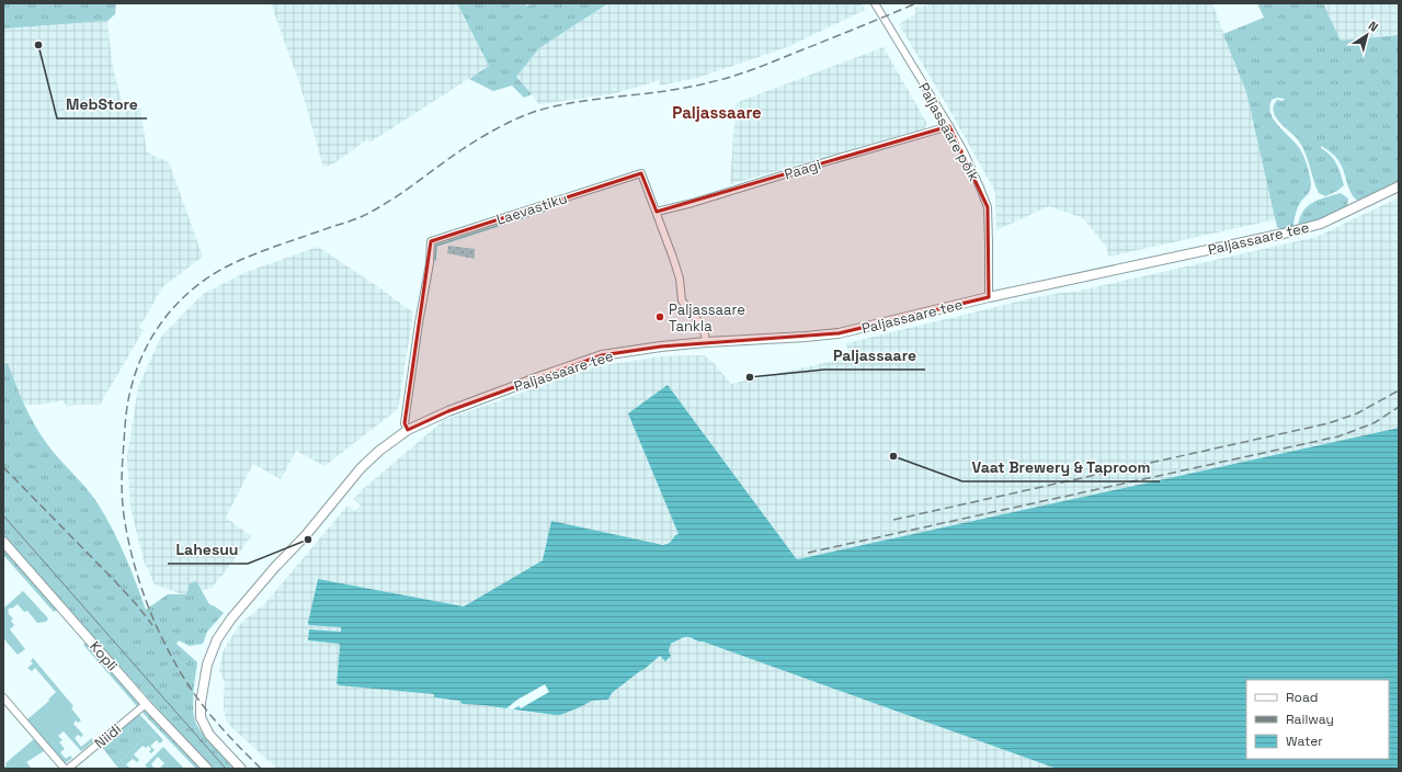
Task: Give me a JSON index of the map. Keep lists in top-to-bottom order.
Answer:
{
  "streets": {
    "street": [
      "Paljassaare põik",
      "Paagi",
      "Laevastiku",
      "Paljassaare tee",
      "Kopli",
      "Niidi"
    ]
  },
  "crossings": [
    ["Paljassaare põik", "Paagi"],
    ["Paljassaare põik", "Paljassaare tee"],
    ["Paagi", "Laevastiku"],
    ["Laevastiku", "Paljassaare tee"],
    ["Kopli", "Niidi"]
  ],
  "districts": ["Paljassaare"],
  "places": [
    "MebStore",
    "Paljassaare Tankla",
    "Paljassaare",
    "Vaat Brewery & Taproom",
    "Lahesuu"
  ],
  "legend": ["Road", "Railway", "Water"],
  "north": "top right"
}
